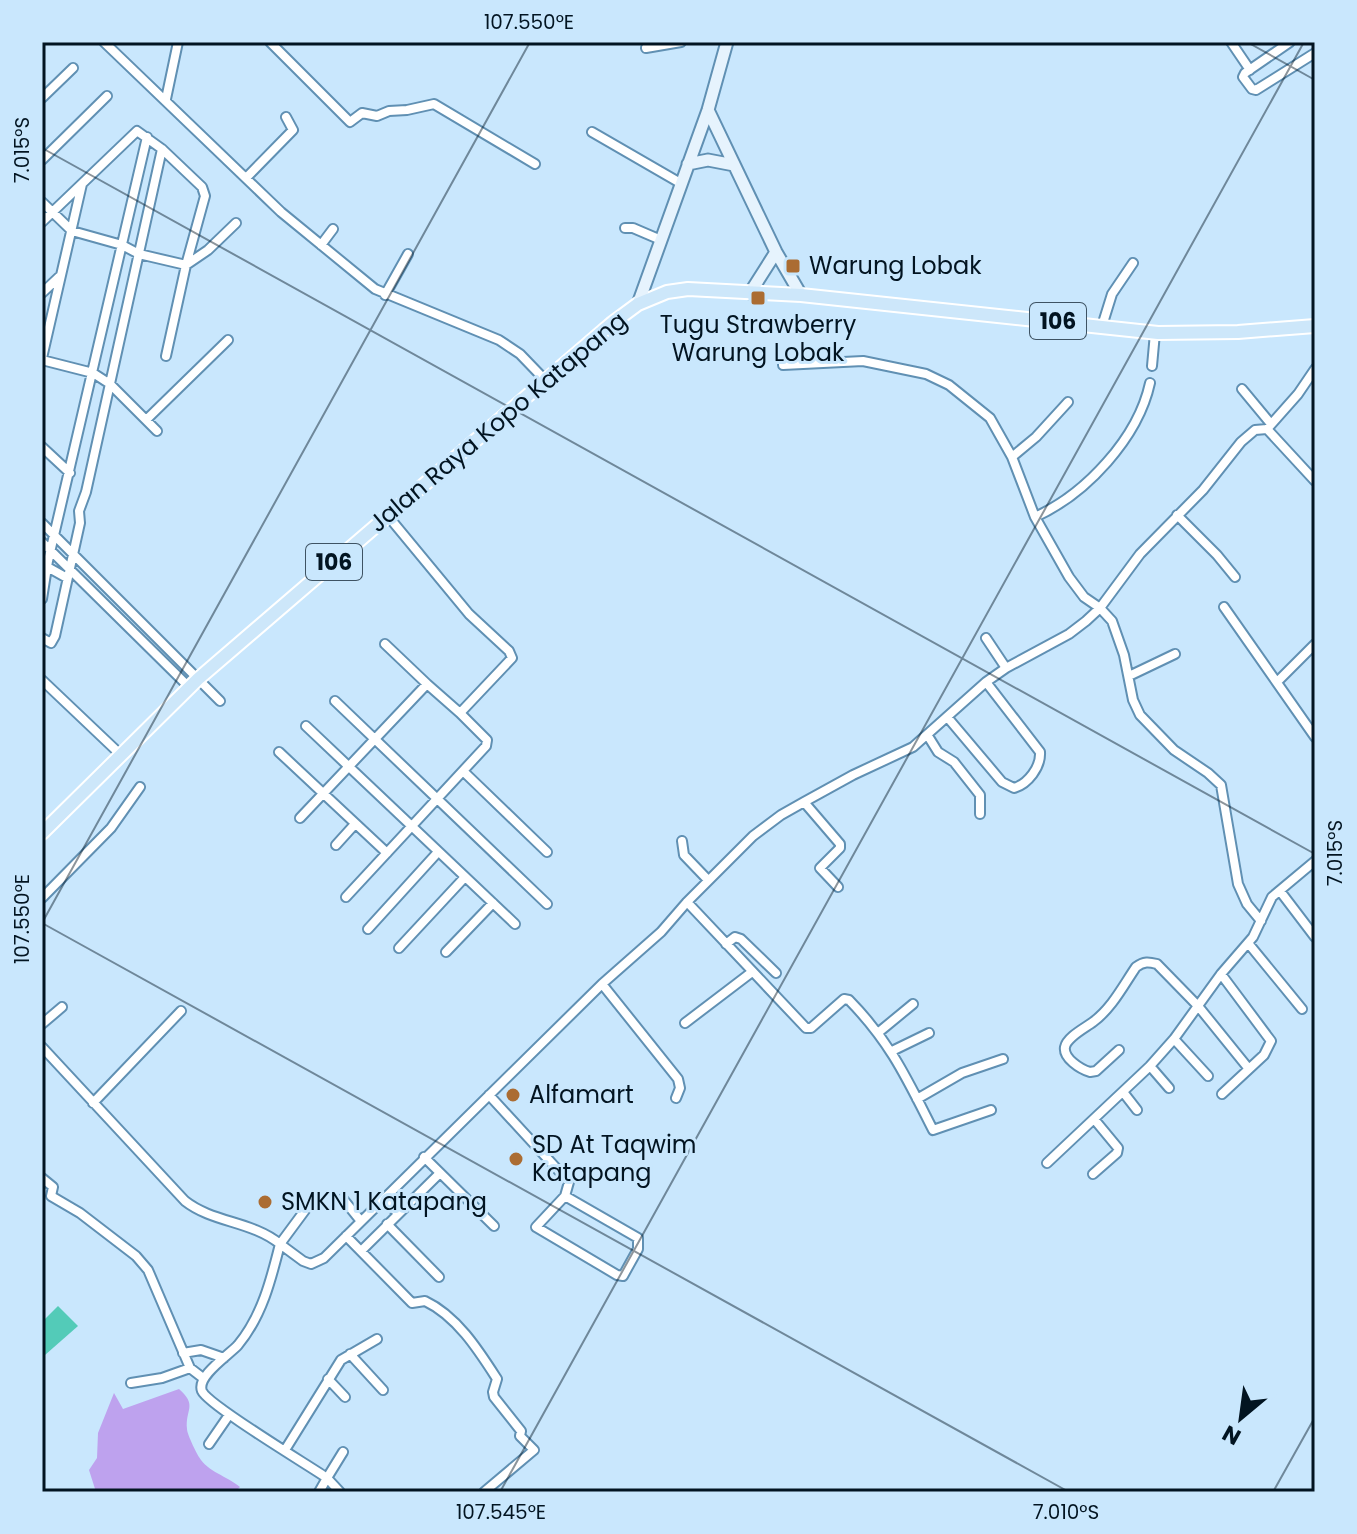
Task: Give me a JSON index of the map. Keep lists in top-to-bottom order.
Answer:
{
  "streets": {
    "main road": ["106", "Jalan Raya Kopo Katapang"]
  },
  "crossings": [
    ["106", "Jalan Raya Kopo Katapang"]
  ],
  "places": {
    "transit": ["Warung Lobak", "Tugu Strawberry Warung Lobak"],
    "other": ["Alfamart", "SD At Taqwim Katapang", "SMKN 1 Katapang"]
  },
  "north": "bottom left",
  "coordinates": [
    "107.550°E",
    "7.015°S",
    "107.545°E",
    "7.010°S"
  ]
}
